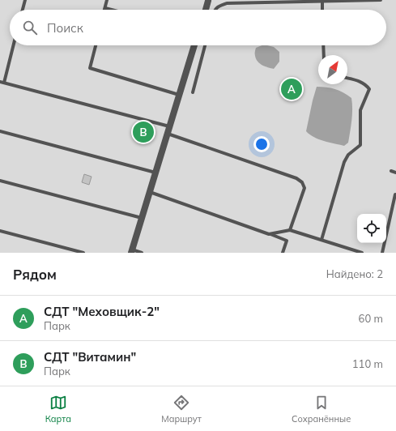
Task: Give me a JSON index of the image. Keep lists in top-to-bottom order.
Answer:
{
  "north": "top right",
  "page": {
    "search": "Поиск",
    "pins": ["A", "B"],
    "heading": ["Рядом", "Найдено: 2"],
    "list": [
      {
        "mark": "A",
        "name": "СДТ \"Меховщик-2\"",
        "note": "Парк",
        "value": "60 m"
      },
      {
        "mark": "B",
        "name": "СДТ \"Витамин\"",
        "note": "Парк",
        "value": "110 m"
      }
    ],
    "nav": ["Карта", "Маршрут", "Сохранённые"]
  }
}
